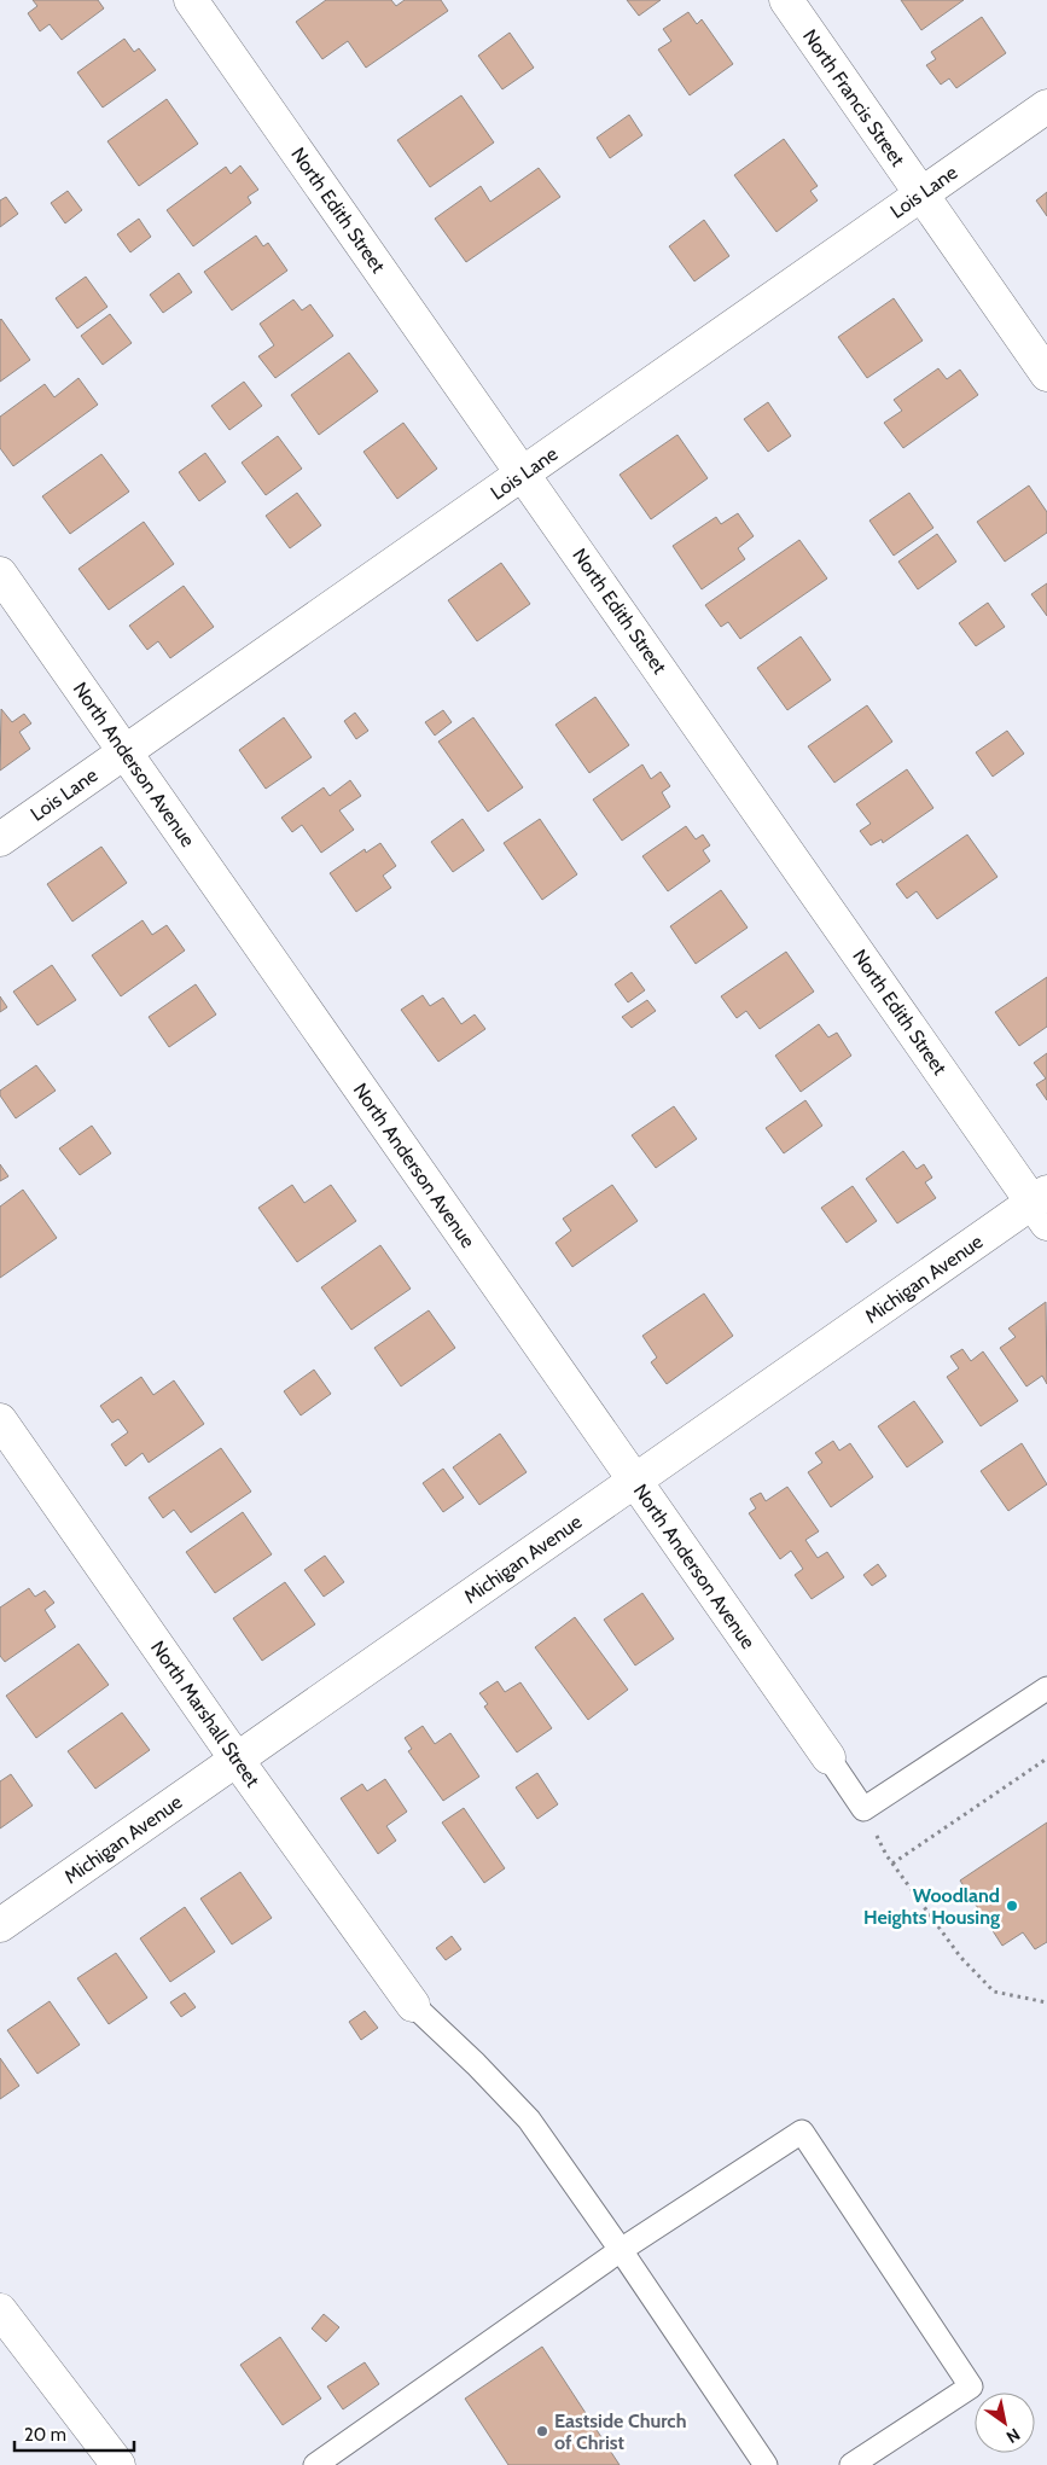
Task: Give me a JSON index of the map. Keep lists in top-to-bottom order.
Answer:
{
  "streets": {
    "street": [
      "North Francis Street",
      "Lois Lane",
      "North Edith Street",
      "North Anderson Avenue",
      "Michigan Avenue",
      "North Marshall Street"
    ]
  },
  "crossings": [
    ["North Francis Street", "Lois Lane"],
    ["Lois Lane", "North Edith Street"],
    ["Lois Lane", "North Anderson Avenue"],
    ["North Edith Street", "Michigan Avenue"],
    ["North Anderson Avenue", "Michigan Avenue"],
    ["Michigan Avenue", "North Marshall Street"]
  ],
  "places": ["Woodland Heights Housing", "Eastside Church of Christ"],
  "scale_bar": "20 m",
  "north": "bottom right"
}
